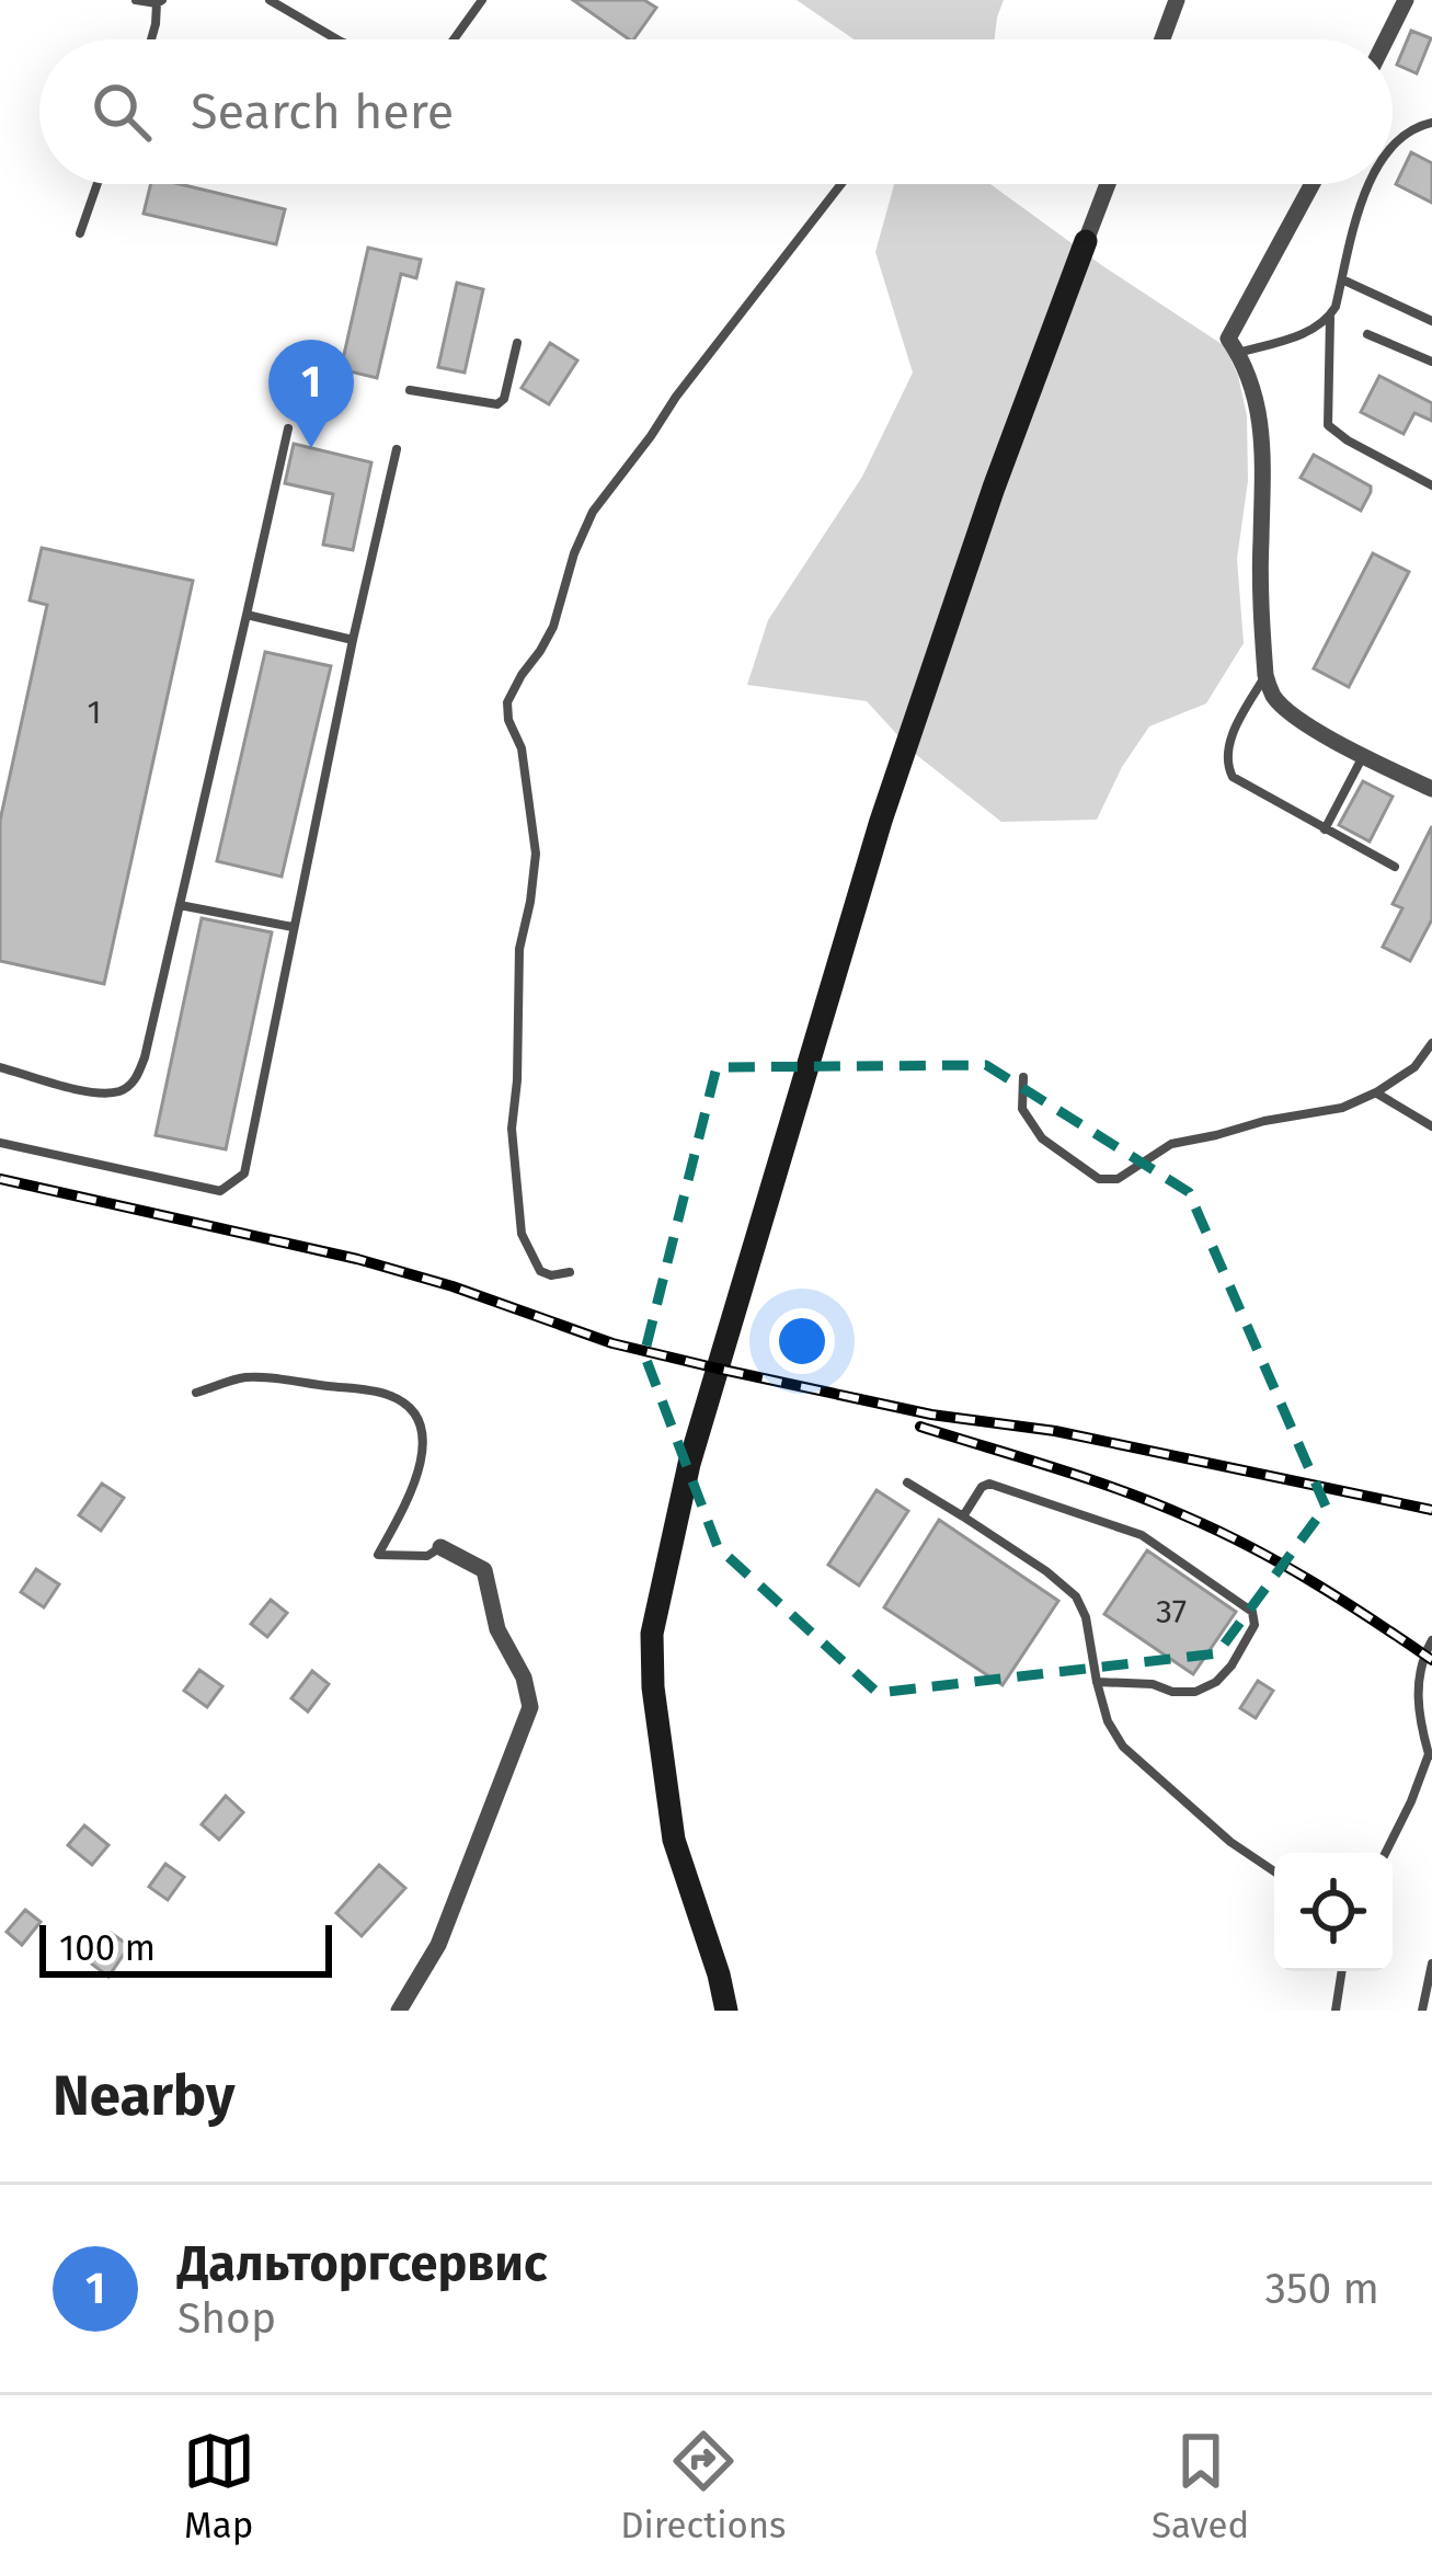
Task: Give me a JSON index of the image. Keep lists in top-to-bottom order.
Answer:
{
  "house_numbers": ["1", "37"],
  "scale_bar": "100 m",
  "page": {
    "search": "Search here",
    "pins": "1",
    "scale": "100 m",
    "heading": "Nearby",
    "list": [
      {
        "mark": "1",
        "name": "Дальторгсервис",
        "note": "Shop",
        "value": "350 m"
      }
    ],
    "nav": ["Map", "Directions", "Saved"]
  }
}
